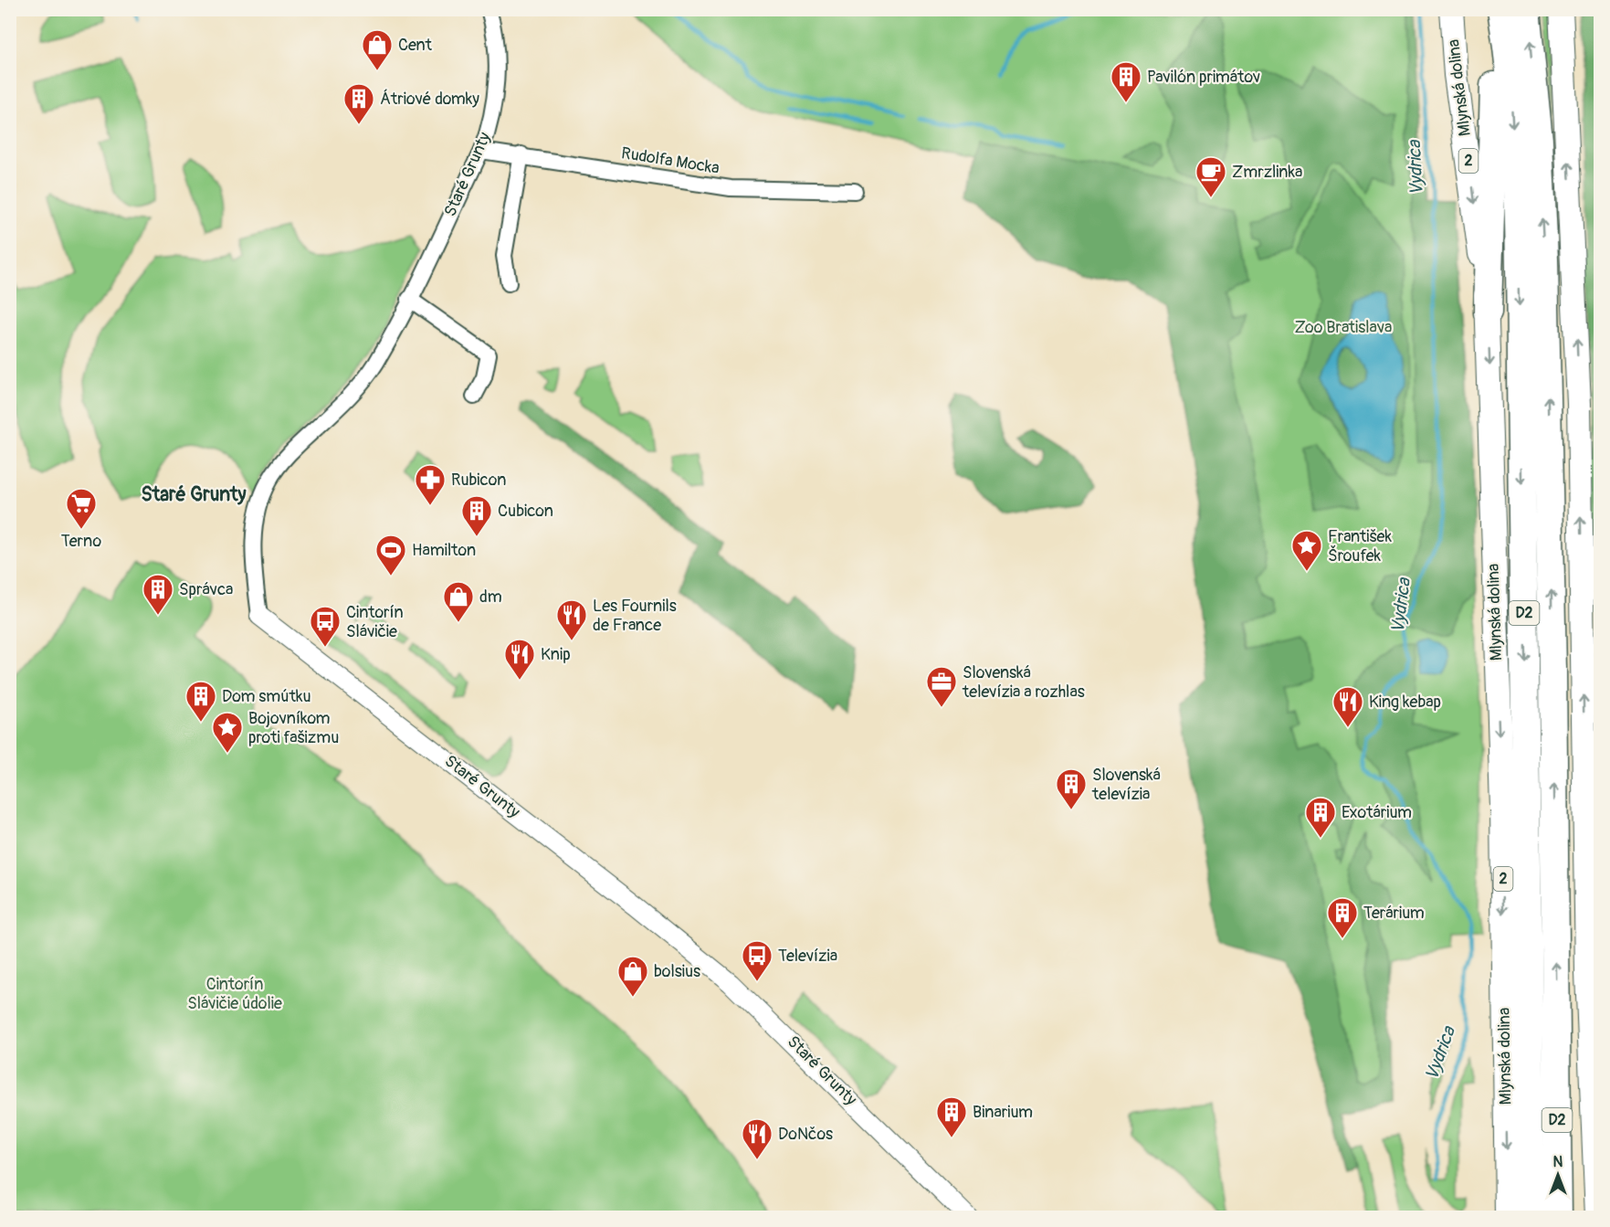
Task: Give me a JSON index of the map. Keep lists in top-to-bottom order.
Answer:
{
  "streets": {
    "highway": ["D2"],
    "main road": ["Mlynská dolina", "2"],
    "street": ["Rudolfa Mocka", "Staré Grunty"]
  },
  "crossings": [
    ["Rudolfa Mocka", "Staré Grunty"]
  ],
  "districts": ["Staré Grunty"],
  "water": ["Vydrica"],
  "parks": ["Zoo Bratislava", "Cintorín Slávičie údolie"],
  "places": {
    "shop": ["Cent", "dm", "bolsius"],
    "building": [
      "Pavilón primátov",
      "Átriové domky",
      "Cubicon",
      "Správca",
      "Dom smútku",
      "Slovenská televízia",
      "Exotárium",
      "Terárium",
      "Binarium"
    ],
    "cafe": ["Zmrzlinka"],
    "pharmacy": ["Rubicon"],
    "supermarket": ["Terno"],
    "place": ["František Šroufek", "Bojovníkom proti fašizmu"],
    "sports": ["Hamilton"],
    "restaurant": [
      "Les Fournils de France",
      "Knip",
      "King kebap",
      "DoNčos"
    ],
    "bus stop": ["Cintorín Slávičie", "Televízia"],
    "office": ["Slovenská televízia a rozhlas"]
  },
  "north": "top"
}
